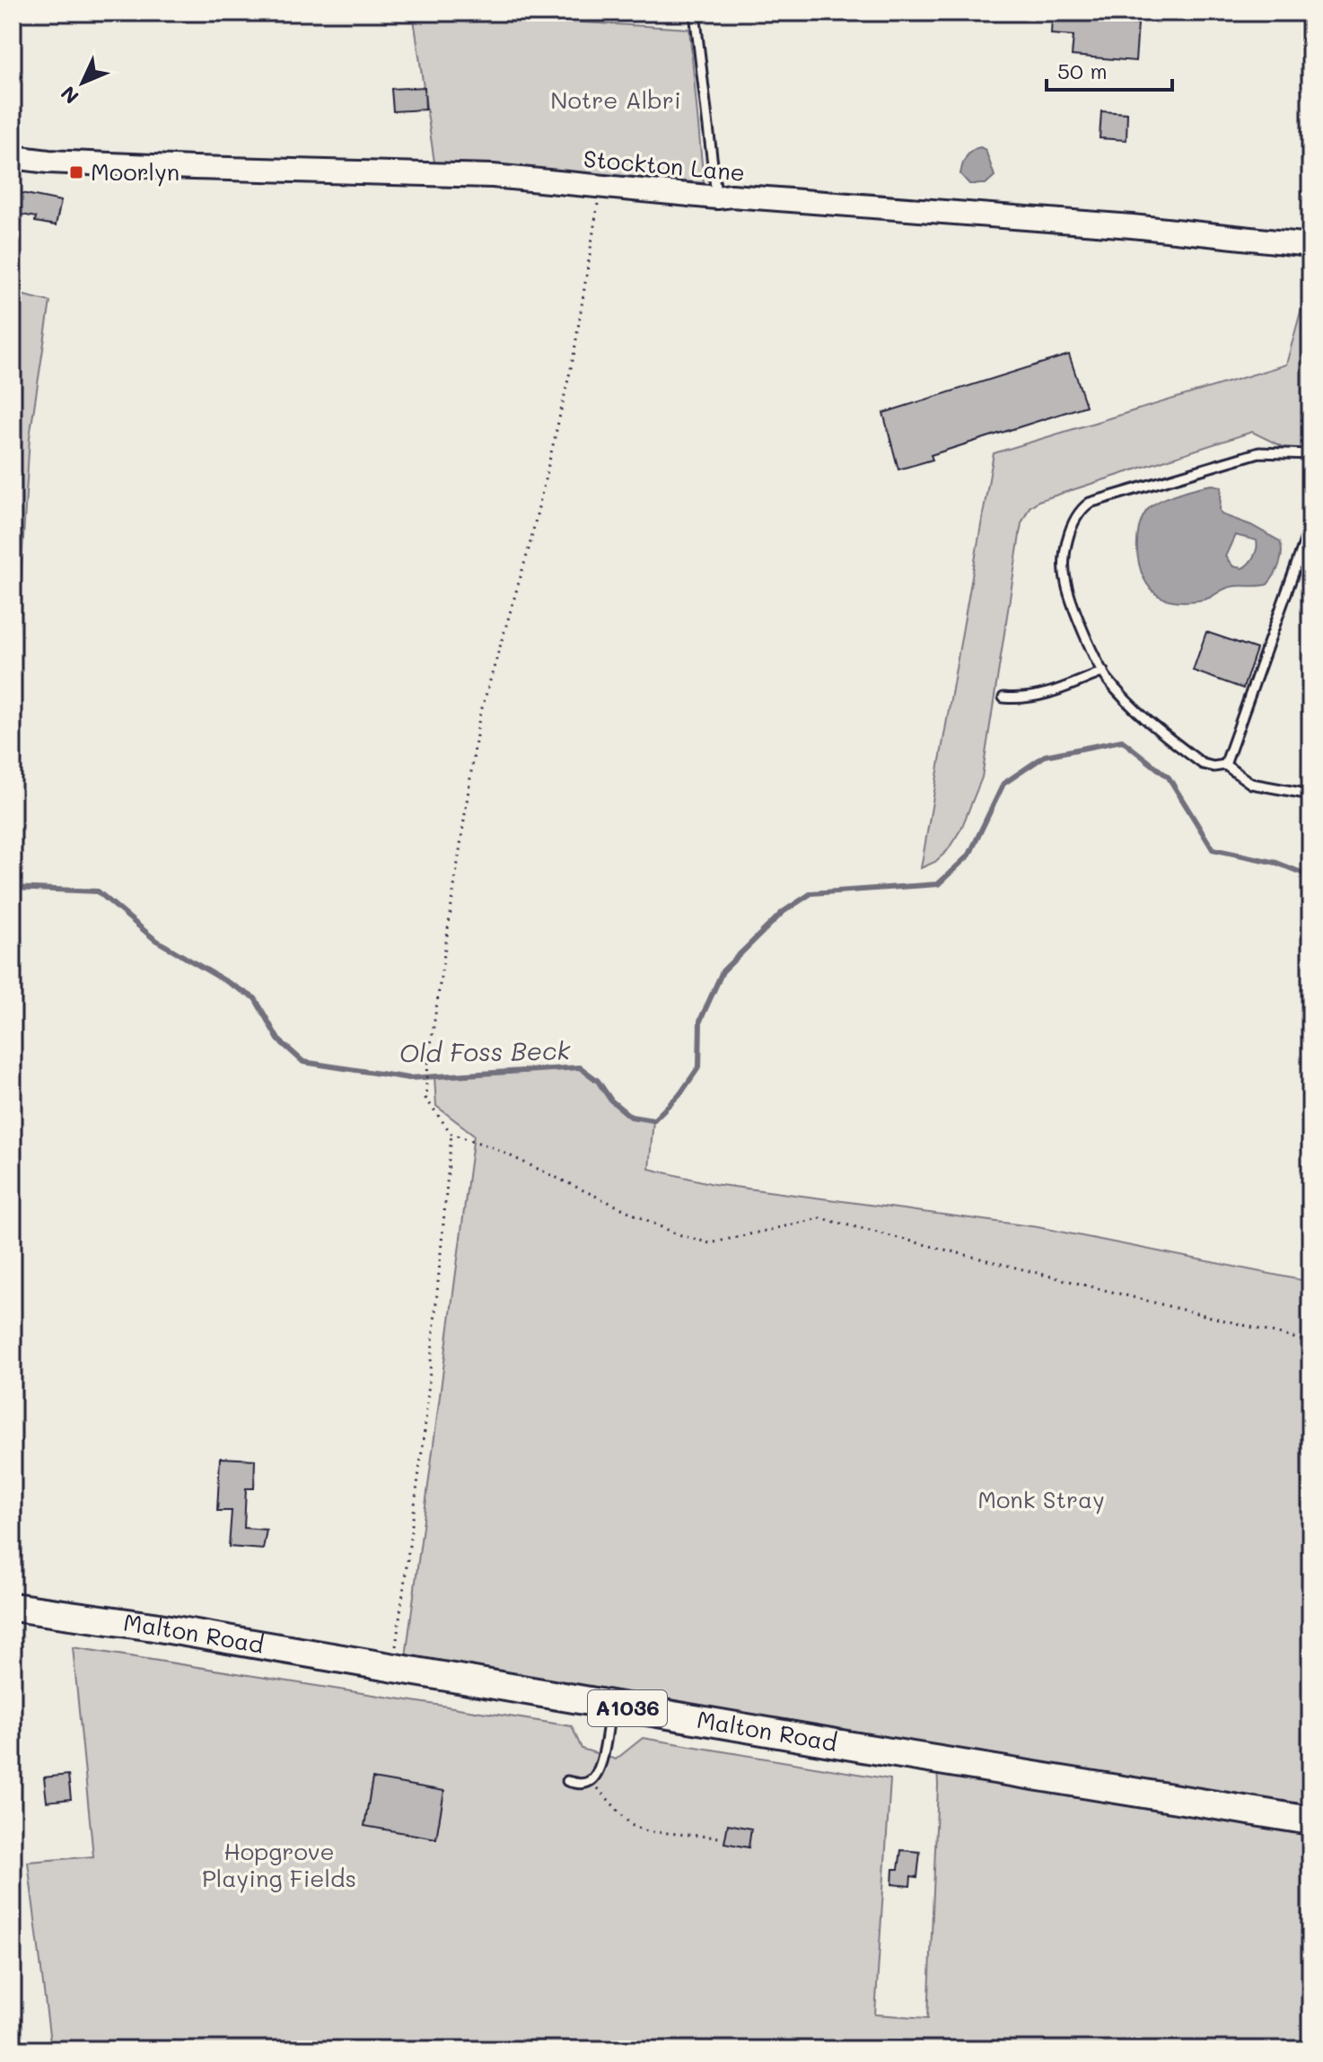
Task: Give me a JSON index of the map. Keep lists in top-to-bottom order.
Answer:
{
  "streets": {
    "main road": ["Malton Road", "A1036"],
    "street": ["Stockton Lane"]
  },
  "water": ["Old Foss Beck"],
  "parks": ["Notre Albri", "Monk Stray", "Hopgrove Playing Fields"],
  "places": {
    "transit": ["Moorlyn"]
  },
  "scale_bar": "50 m",
  "north": "bottom left"
}
